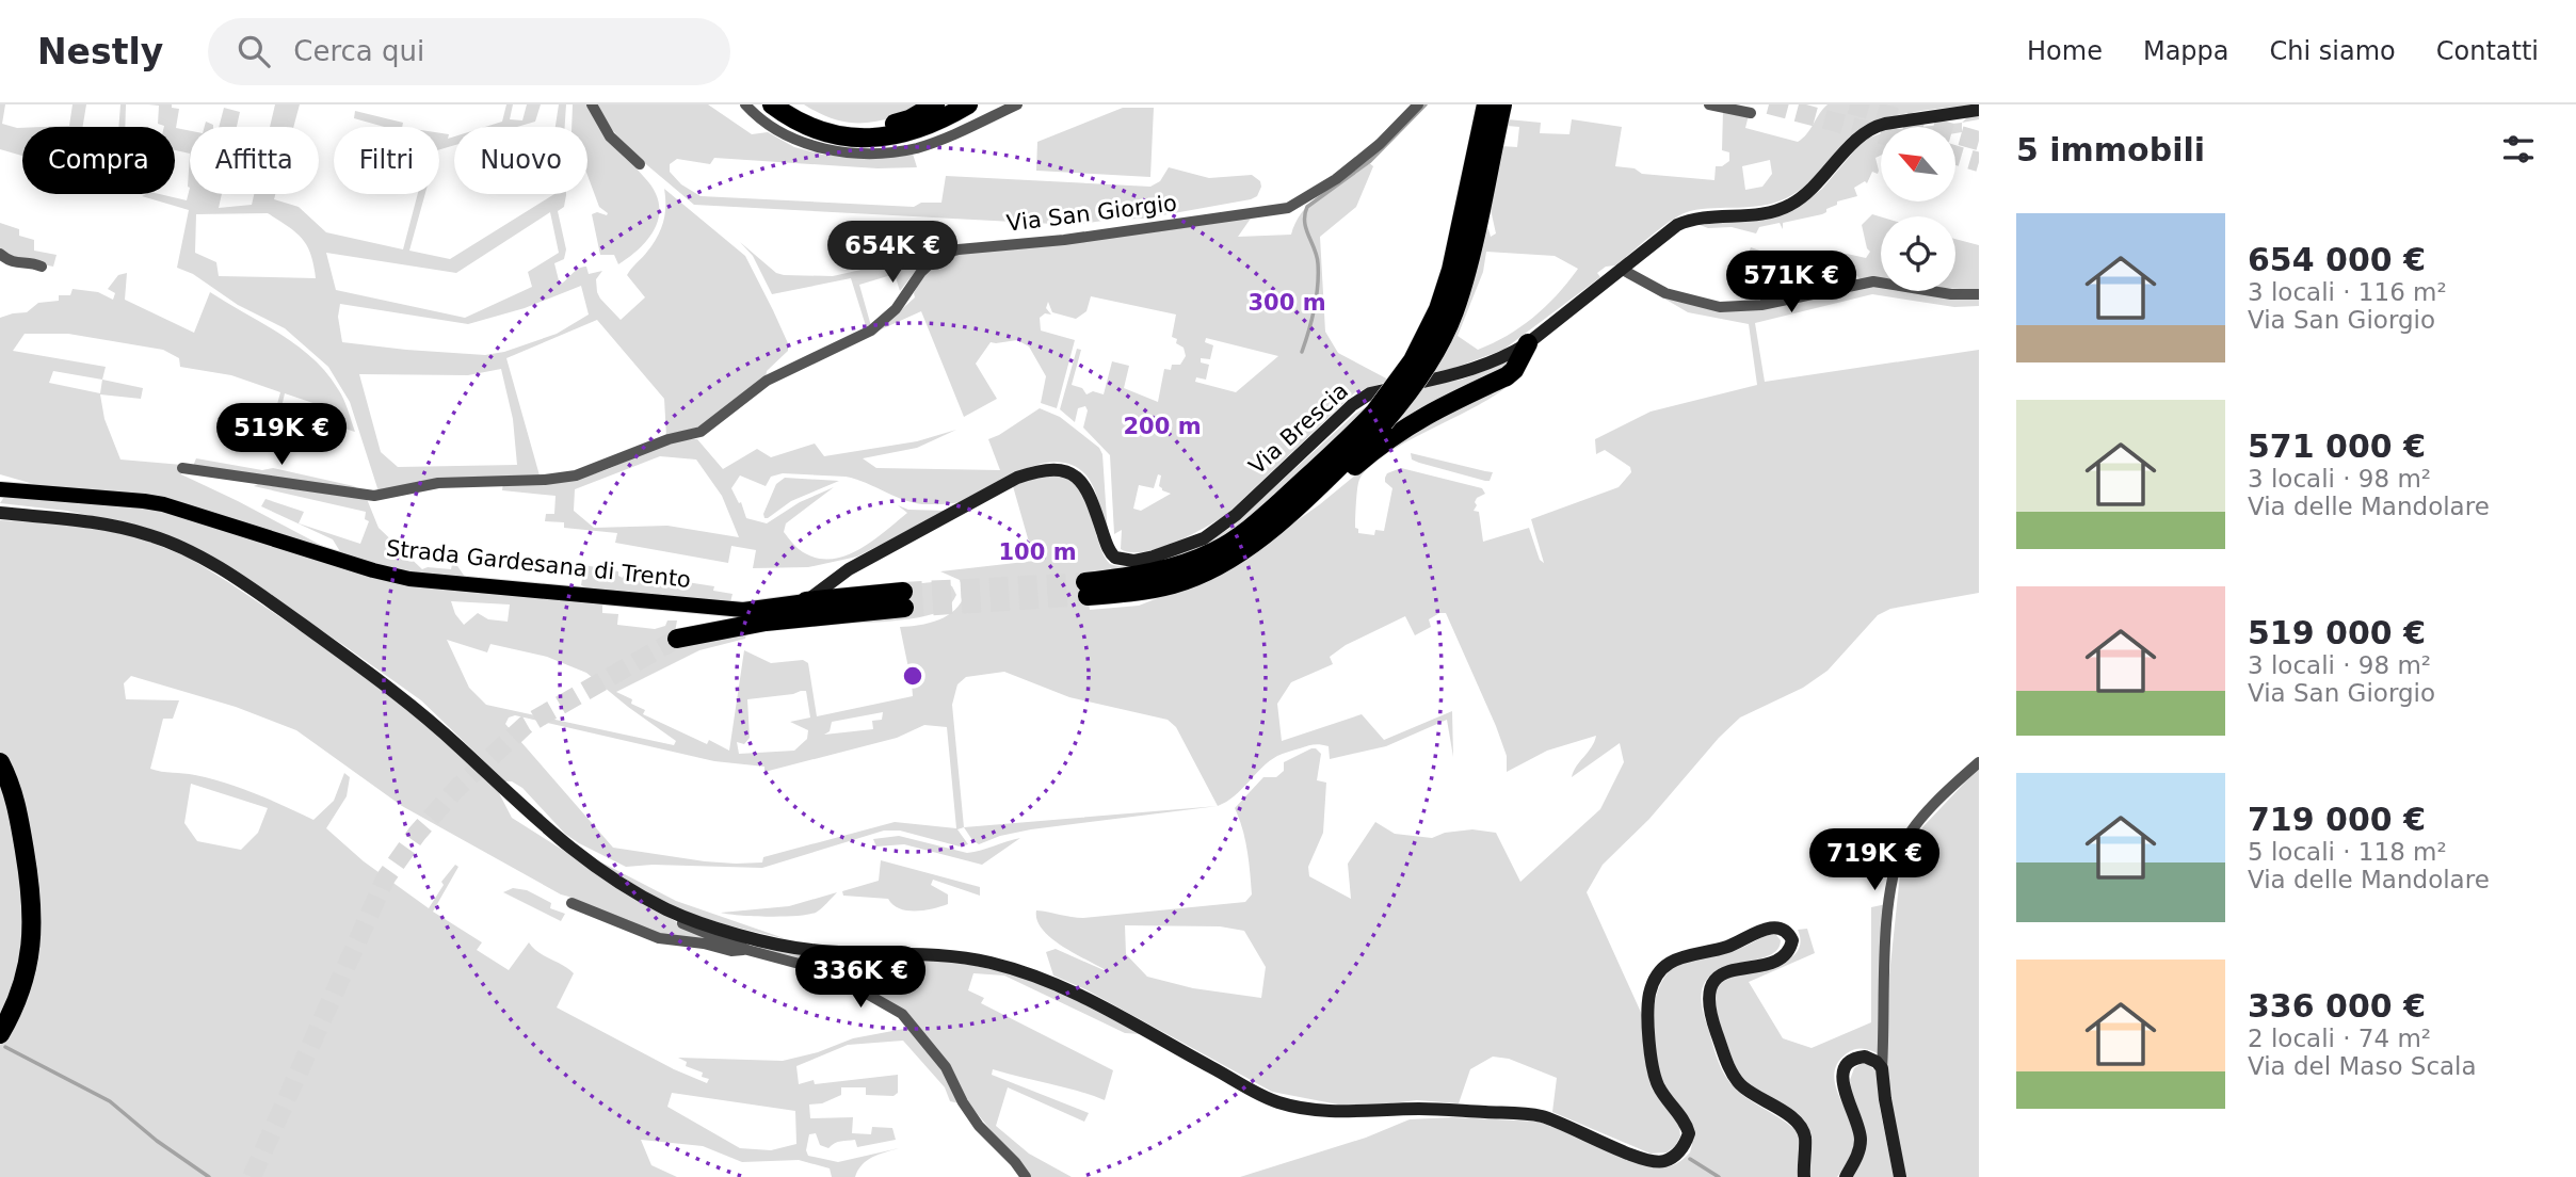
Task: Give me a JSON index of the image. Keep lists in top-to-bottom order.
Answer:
{
  "streets": {
    "highway": ["Strada Gardesana di Trento"],
    "street": ["Via San Giorgio", "Via Brescia"]
  },
  "crossings": [
    ["Via Brescia", "Strada Gardesana di Trento"]
  ],
  "north": "top left",
  "page": {
    "header": "Nestly",
    "search": "Cerca qui",
    "nav": [
      "Home",
      "Mappa",
      "Chi siamo",
      "Contatti"
    ],
    "heading": "5 immobili",
    "chip": [
      "Compra",
      "Affitta",
      "Filtri",
      "Nuovo"
    ],
    "list": [
      {
        "name": "654 000 €",
        "note": "3 locali · 116 m² · Via San Giorgio"
      },
      {
        "name": "571 000 €",
        "note": "3 locali · 98 m² · Via delle Mandolare"
      },
      {
        "name": "519 000 €",
        "note": "3 locali · 98 m² · Via San Giorgio"
      },
      {
        "name": "719 000 €",
        "note": "5 locali · 118 m² · Via delle Mandolare"
      },
      {
        "name": "336 000 €",
        "note": "2 locali · 74 m² · Via del Maso Scala"
      }
    ],
    "price": [
      "654K €",
      "571K €",
      "519K €",
      "719K €",
      "336K €"
    ]
  },
  "rings": ["300 m", "200 m", "100 m"]
}
